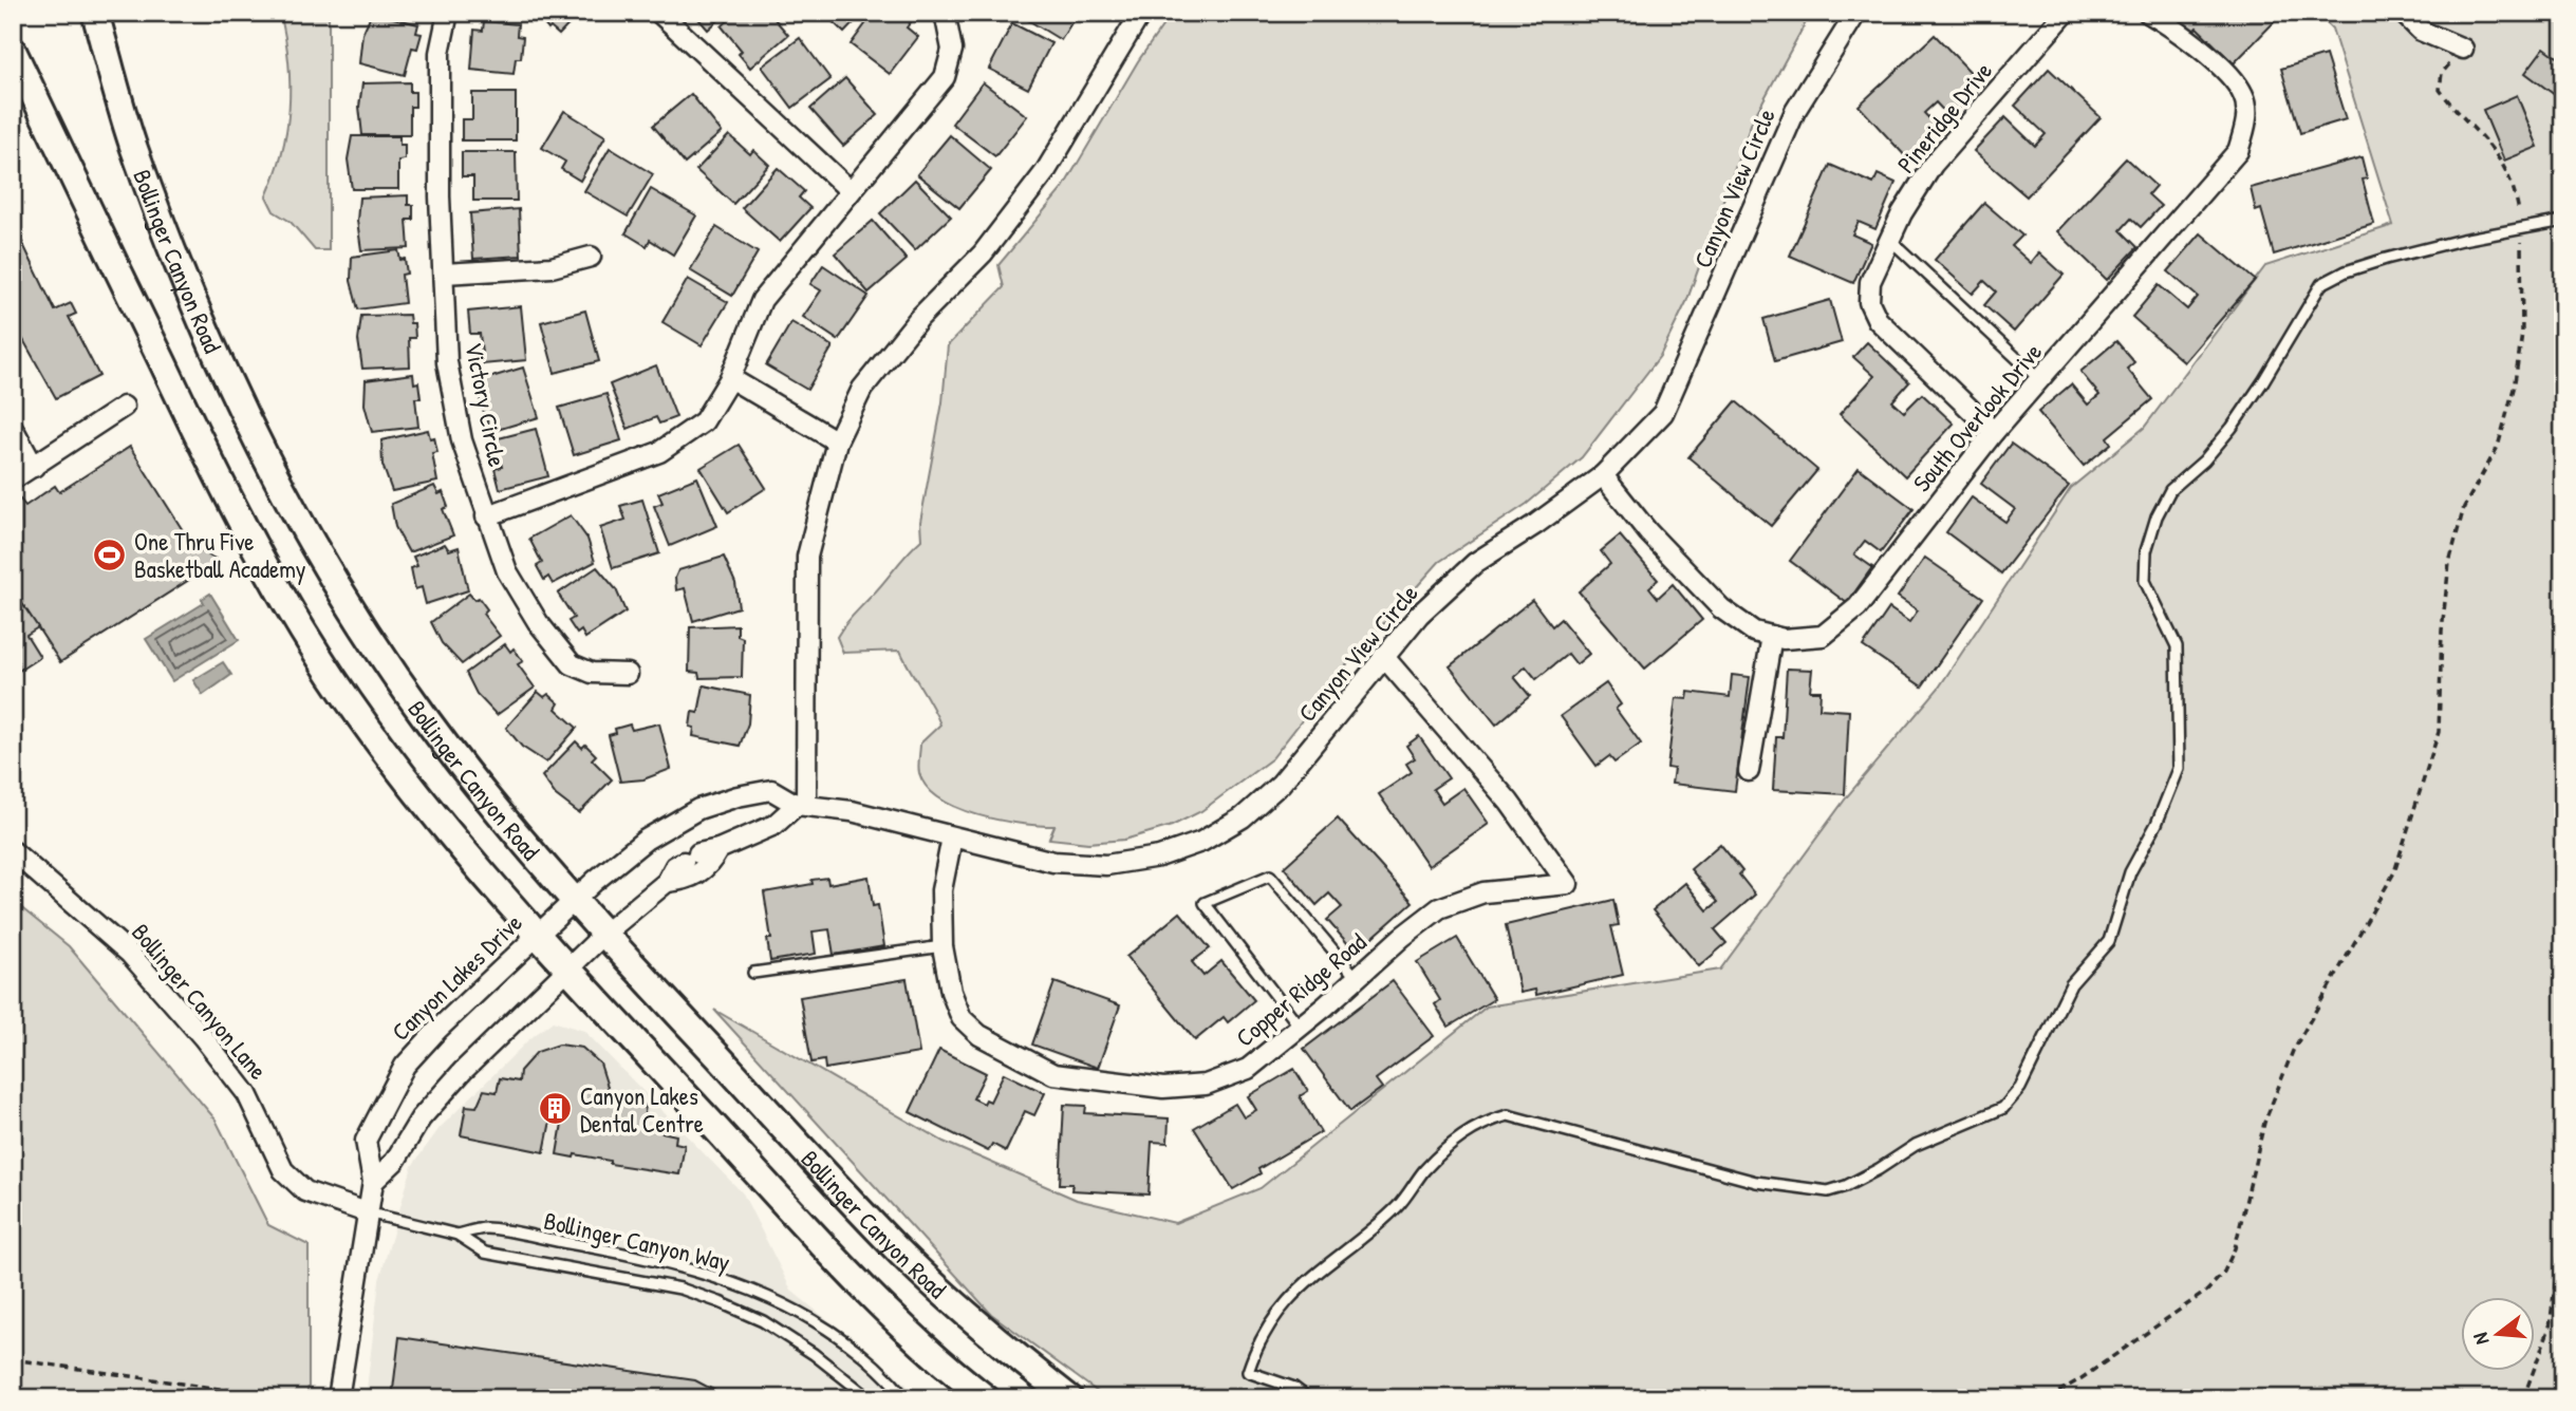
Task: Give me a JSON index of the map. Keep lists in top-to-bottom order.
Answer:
{
  "streets": {
    "main road": ["Bollinger Canyon Road"],
    "street": [
      "Pineridge Drive",
      "Canyon View Circle",
      "Victory Circle",
      "South Overlook Drive",
      "Canyon Lakes Drive",
      "Copper Ridge Road",
      "Bollinger Canyon Lane"
    ],
    "lane": ["Bollinger Canyon Way"]
  },
  "crossings": [
    ["Pineridge Drive", "South Overlook Drive"],
    ["Canyon View Circle", "Bollinger Canyon Road"],
    ["Canyon View Circle", "South Overlook Drive"],
    ["Canyon View Circle", "Canyon Lakes Drive"],
    ["Canyon View Circle", "Copper Ridge Road"],
    ["Bollinger Canyon Road", "Canyon Lakes Drive"],
    ["Canyon Lakes Drive", "Bollinger Canyon Lane"],
    ["Canyon Lakes Drive", "Bollinger Canyon Way"],
    ["Bollinger Canyon Lane", "Bollinger Canyon Way"]
  ],
  "places": {
    "sports": ["One Thru Five Basketball Academy"],
    "building": ["Canyon Lakes Dental Centre"]
  },
  "north": "left"
}
